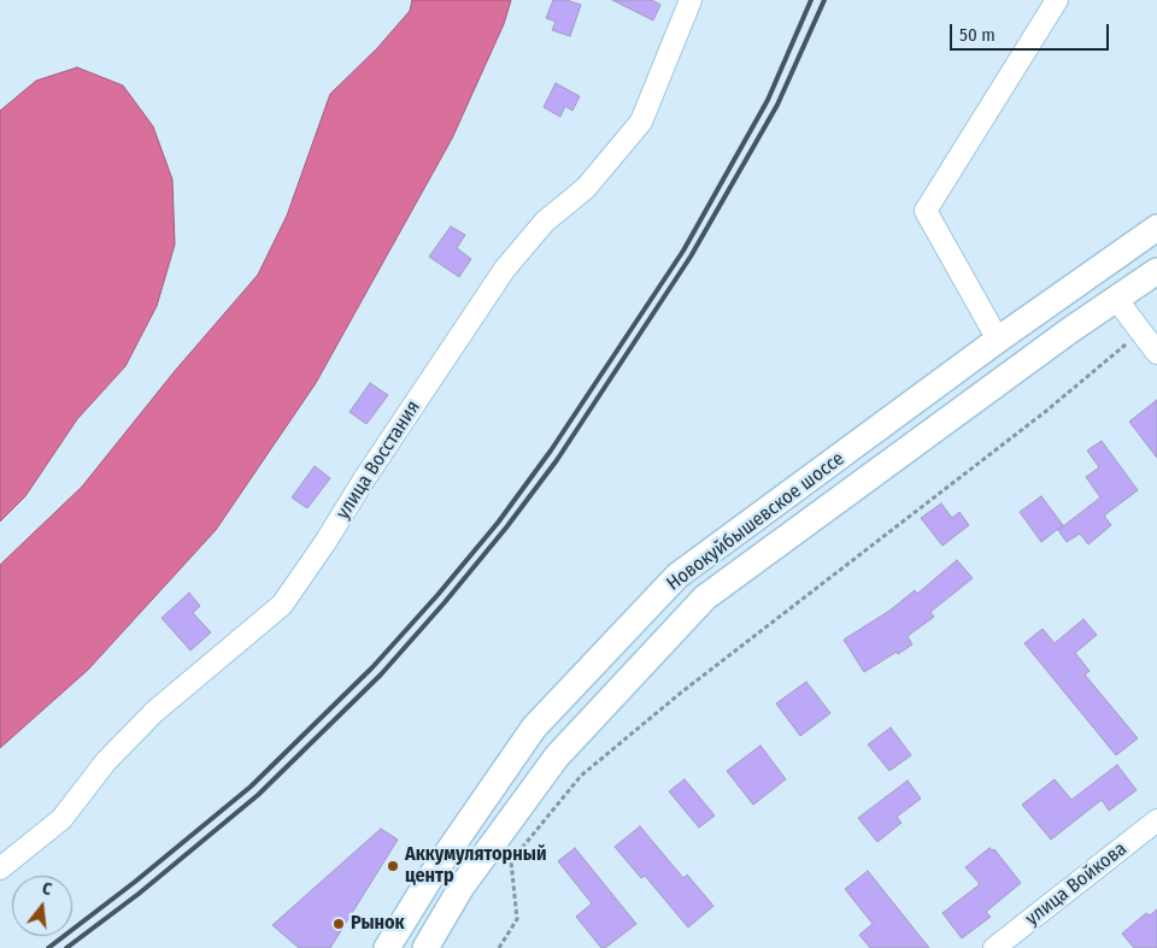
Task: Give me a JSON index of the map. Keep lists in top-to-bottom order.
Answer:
{
  "streets": {
    "main road": ["Новокуйбышевское шоссе"],
    "street": ["улица Восстания", "улица Войкова"]
  },
  "places": ["Аккумуляторный центр", "Рынок"],
  "scale_bar": "50 m",
  "north": "top"
}
